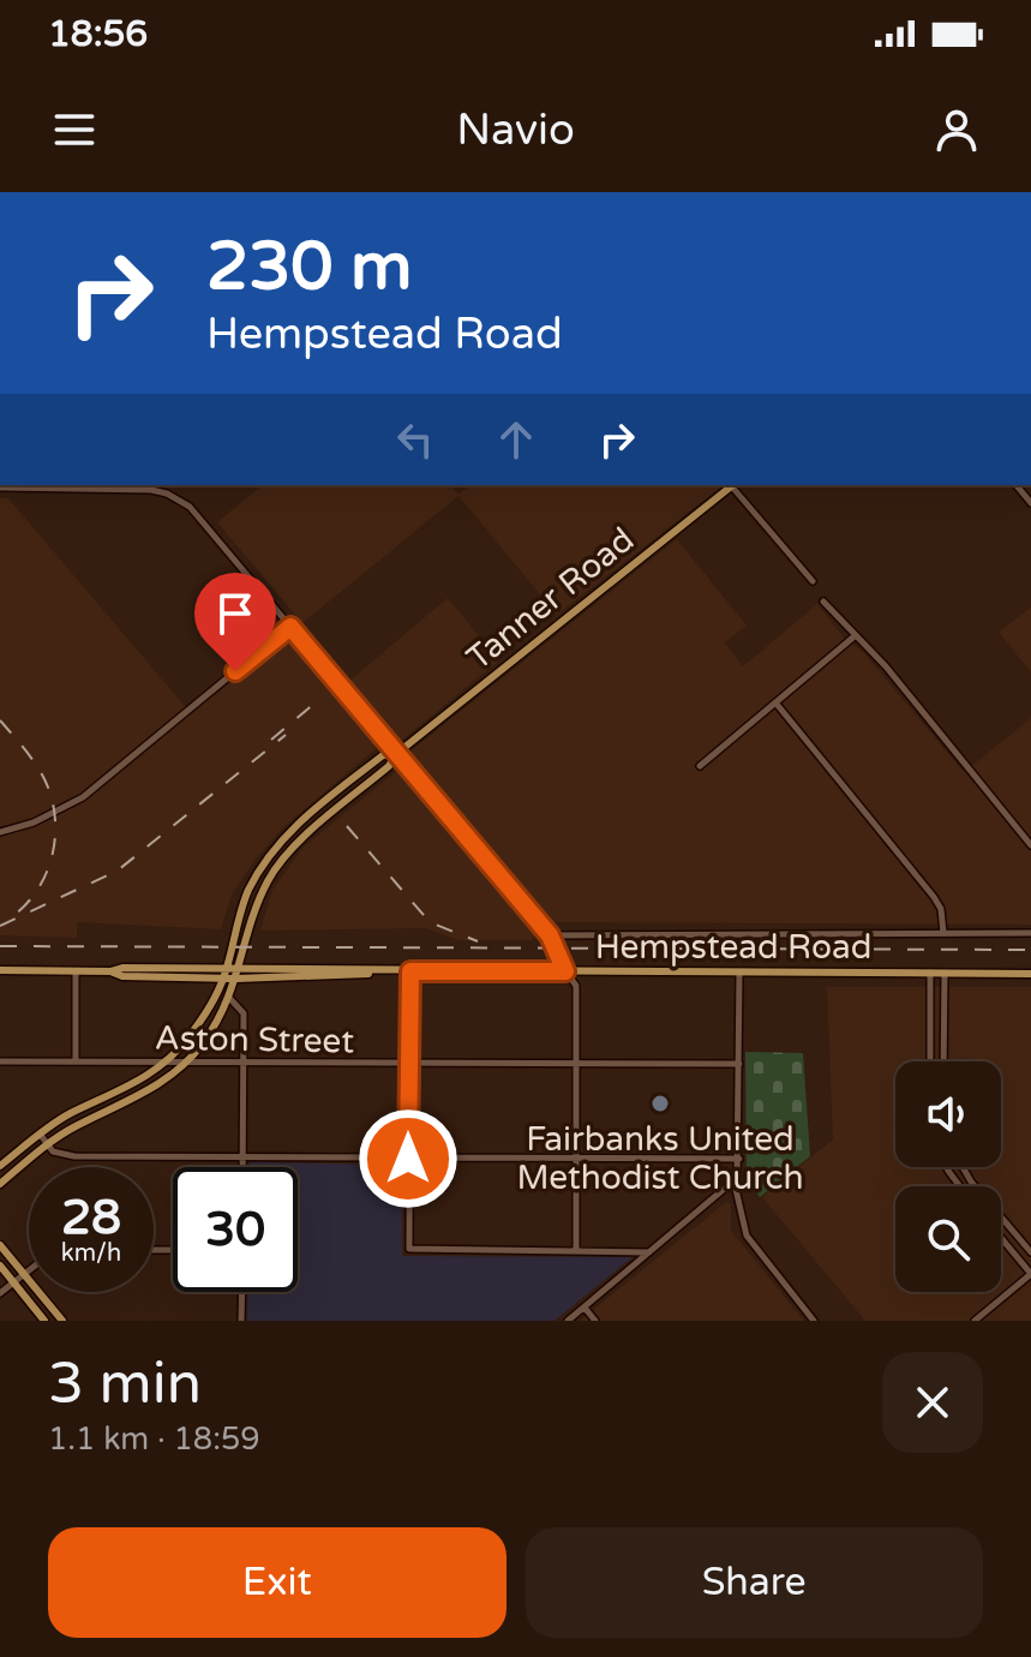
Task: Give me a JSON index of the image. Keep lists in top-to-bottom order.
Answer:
{
  "streets": {
    "main road": ["Tanner Road", "Hempstead Road"],
    "street": ["Aston Street"]
  },
  "places": ["Fairbanks United Methodist Church"],
  "page": {
    "status": "18:56",
    "header": "Navio",
    "turn": ["230 m", "Hempstead Road"],
    "speed": "28 km/h",
    "limit": "30",
    "heading": ["3 min", "1.1 km · 18:59"],
    "buttons": ["Exit", "Share"]
  }
}
